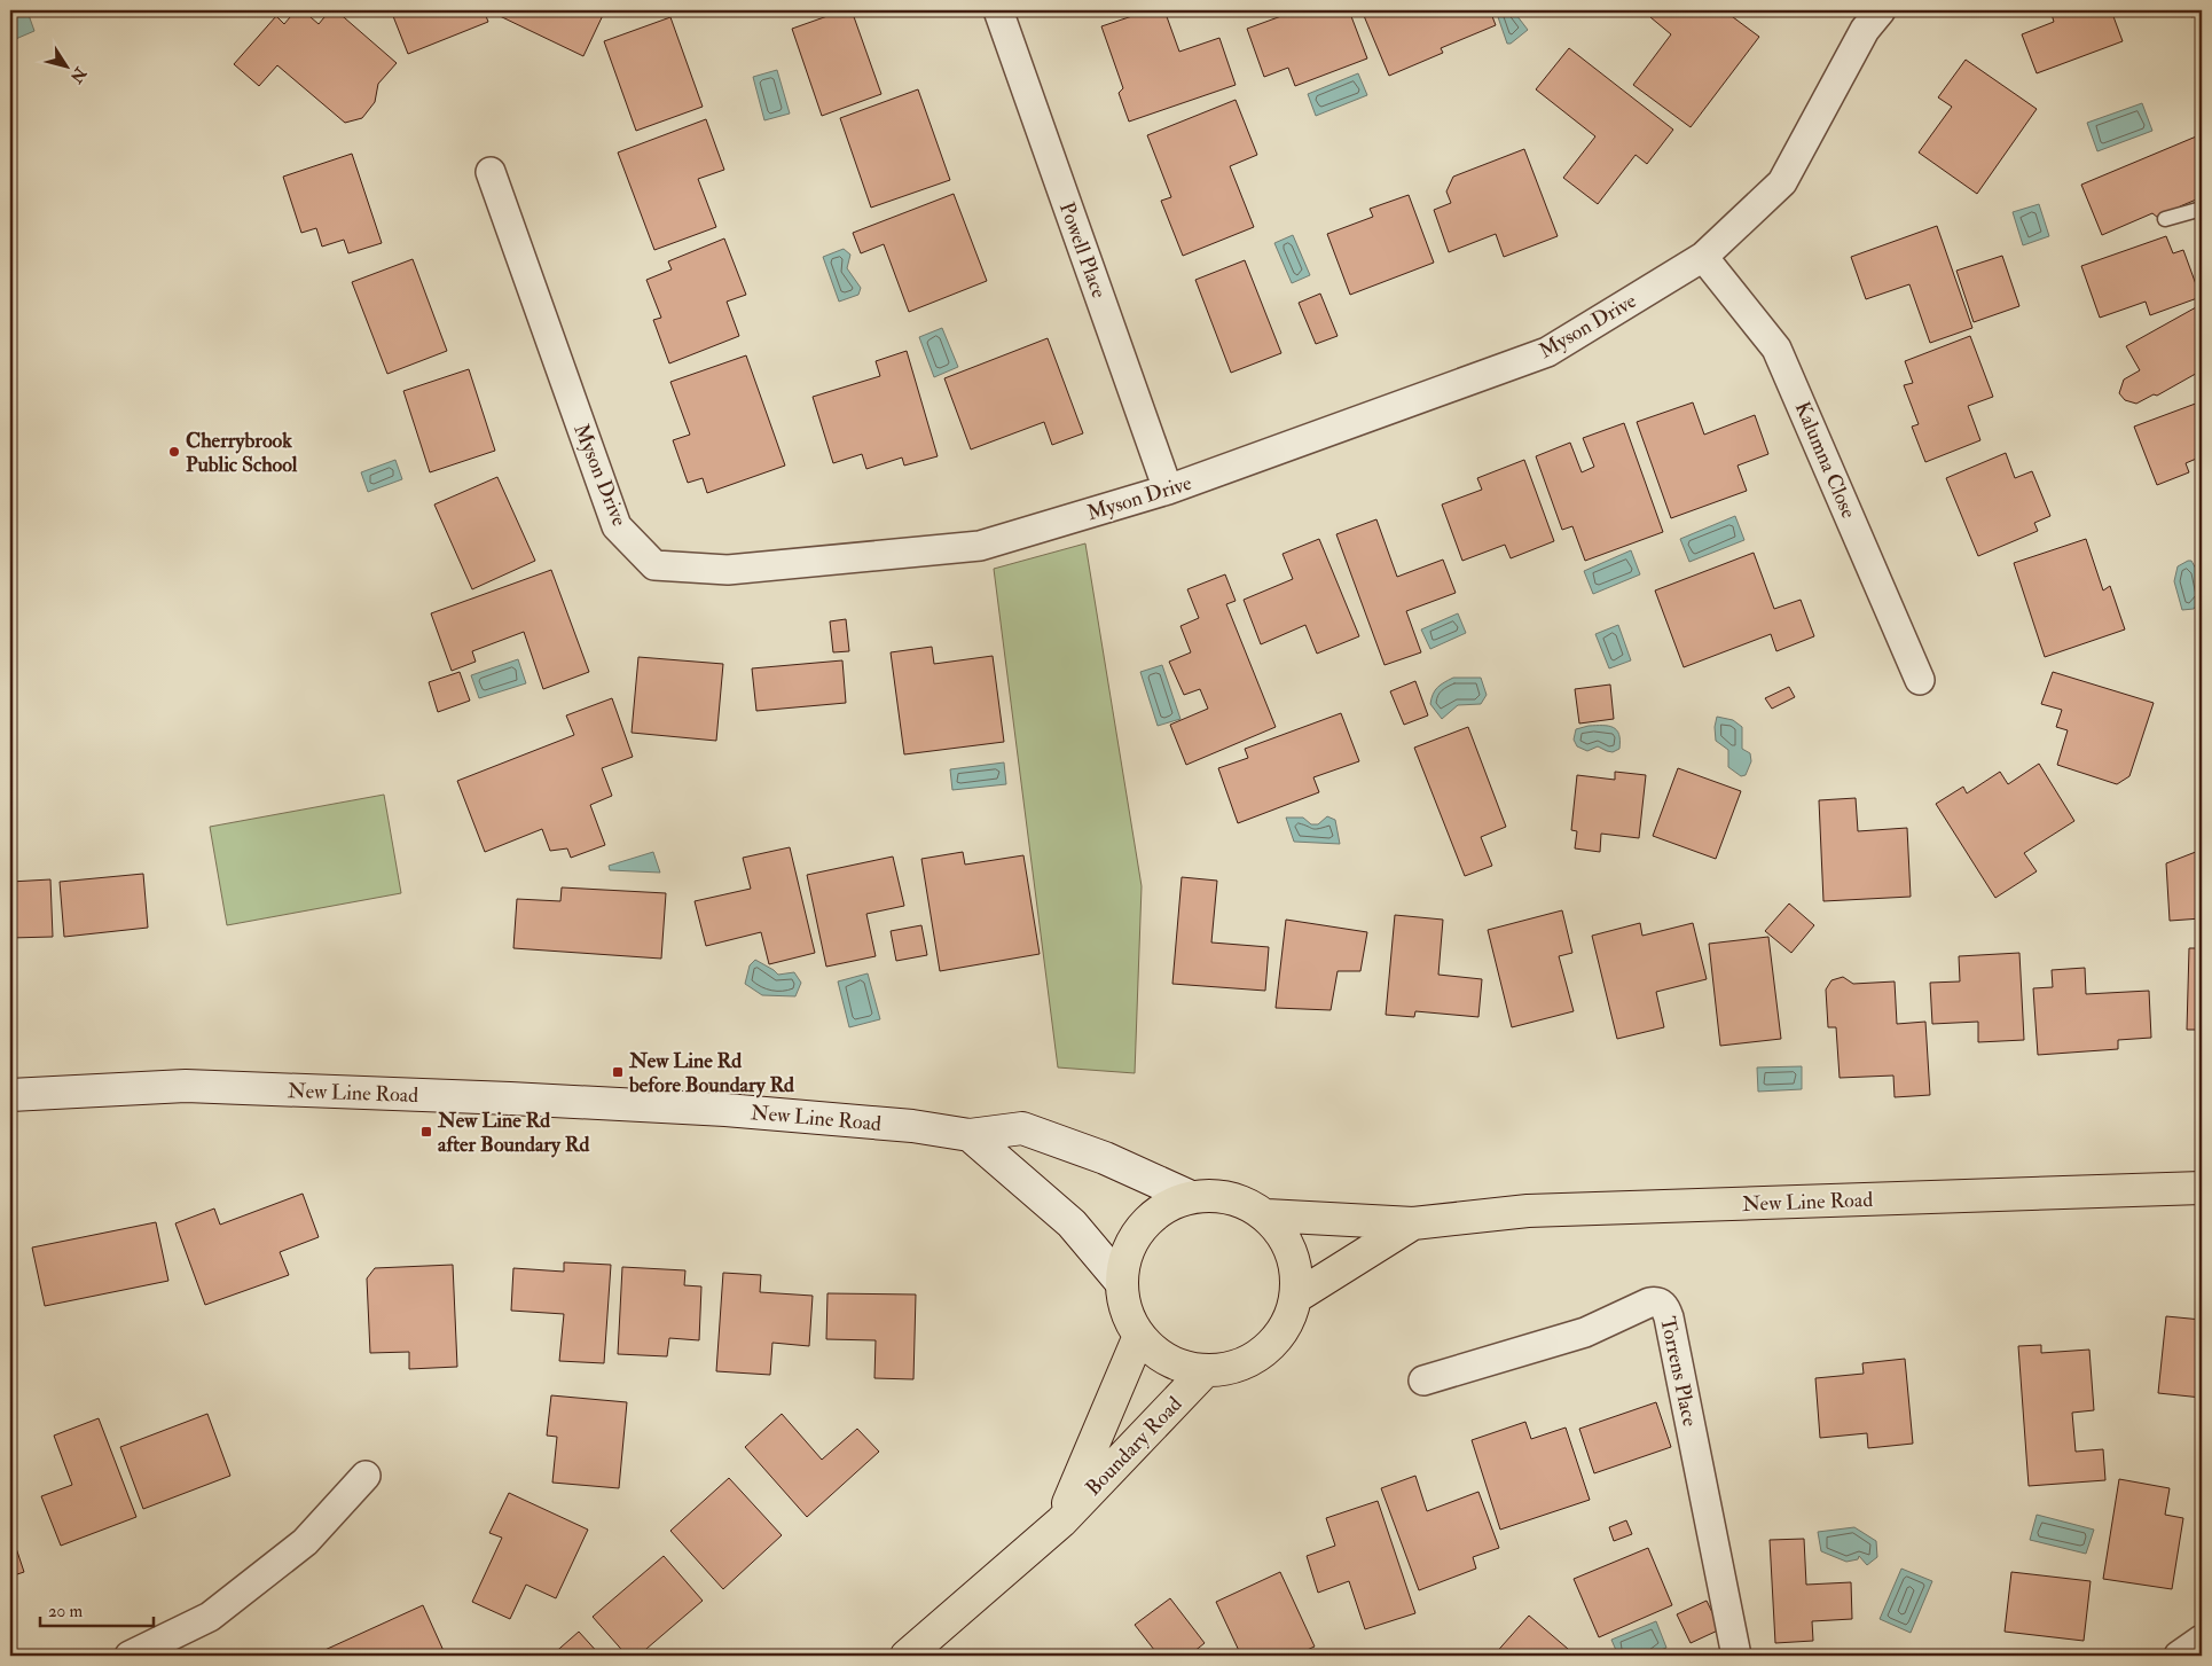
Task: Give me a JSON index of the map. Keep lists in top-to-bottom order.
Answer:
{
  "streets": {
    "main road": ["New Line Road", "Boundary Road"],
    "street": [
      "Powell Place",
      "Myson Drive",
      "Kalumna Close",
      "Torrens Place"
    ]
  },
  "crossings": [
    ["Powell Place", "Myson Drive"],
    ["Myson Drive", "Kalumna Close"],
    ["New Line Road", "Boundary Road"]
  ],
  "places": {
    "other": ["Cherrybrook Public School"],
    "transit": ["New Line Rd before Boundary Rd", "New Line Rd after Boundary Rd"]
  },
  "scale_bar": "20 m",
  "north": "bottom right"
}
